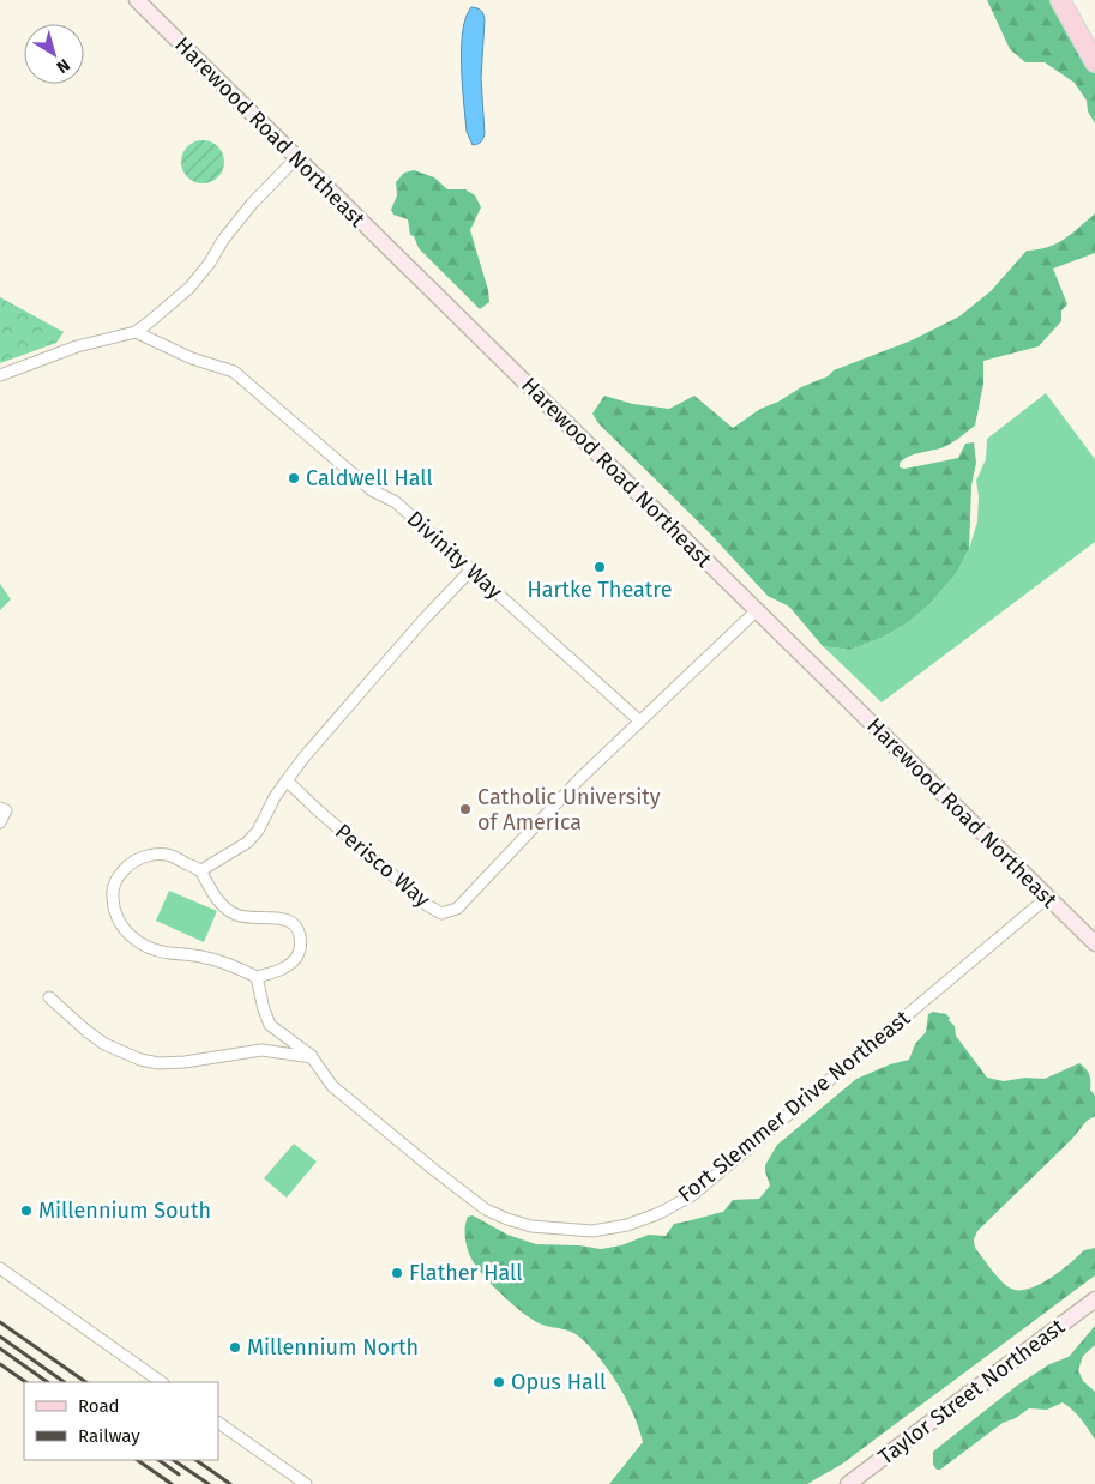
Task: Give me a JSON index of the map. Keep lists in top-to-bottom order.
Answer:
{
  "streets": {
    "street": [
      "Harewood Road Northeast",
      "Divinity Way",
      "Perisco Way",
      "Fort Slemmer Drive Northeast",
      "Taylor Street Northeast"
    ]
  },
  "crossings": [
    ["Harewood Road Northeast", "Perisco Way"],
    ["Harewood Road Northeast", "Fort Slemmer Drive Northeast"],
    ["Divinity Way", "Perisco Way"]
  ],
  "places": [
    "Caldwell Hall",
    "Hartke Theatre",
    "Catholic University of America",
    "Millennium South",
    "Flather Hall",
    "Millennium North",
    "Opus Hall"
  ],
  "legend": ["Road", "Railway"],
  "north": "bottom right"
}
